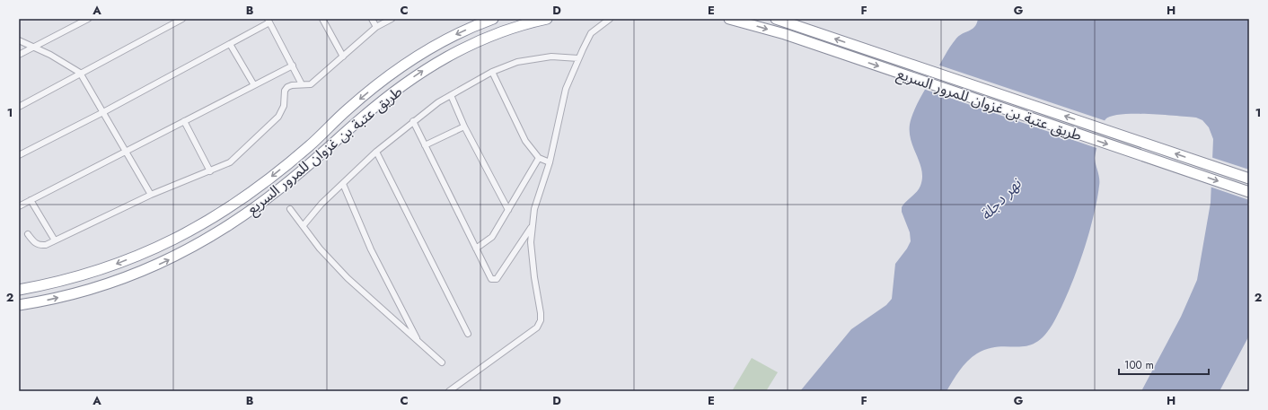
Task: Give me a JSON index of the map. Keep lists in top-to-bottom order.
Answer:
{
  "streets": {
    "highway": ["طريق عتبة بن غزوان للمرور السريع"]
  },
  "water": ["نهر دجلة"],
  "scale_bar": "100 m",
  "grid": {
    "columns": [
      "A",
      "B",
      "C",
      "D",
      "E",
      "F",
      "G",
      "H"
    ],
    "rows": ["1", "2"]
  }
}
